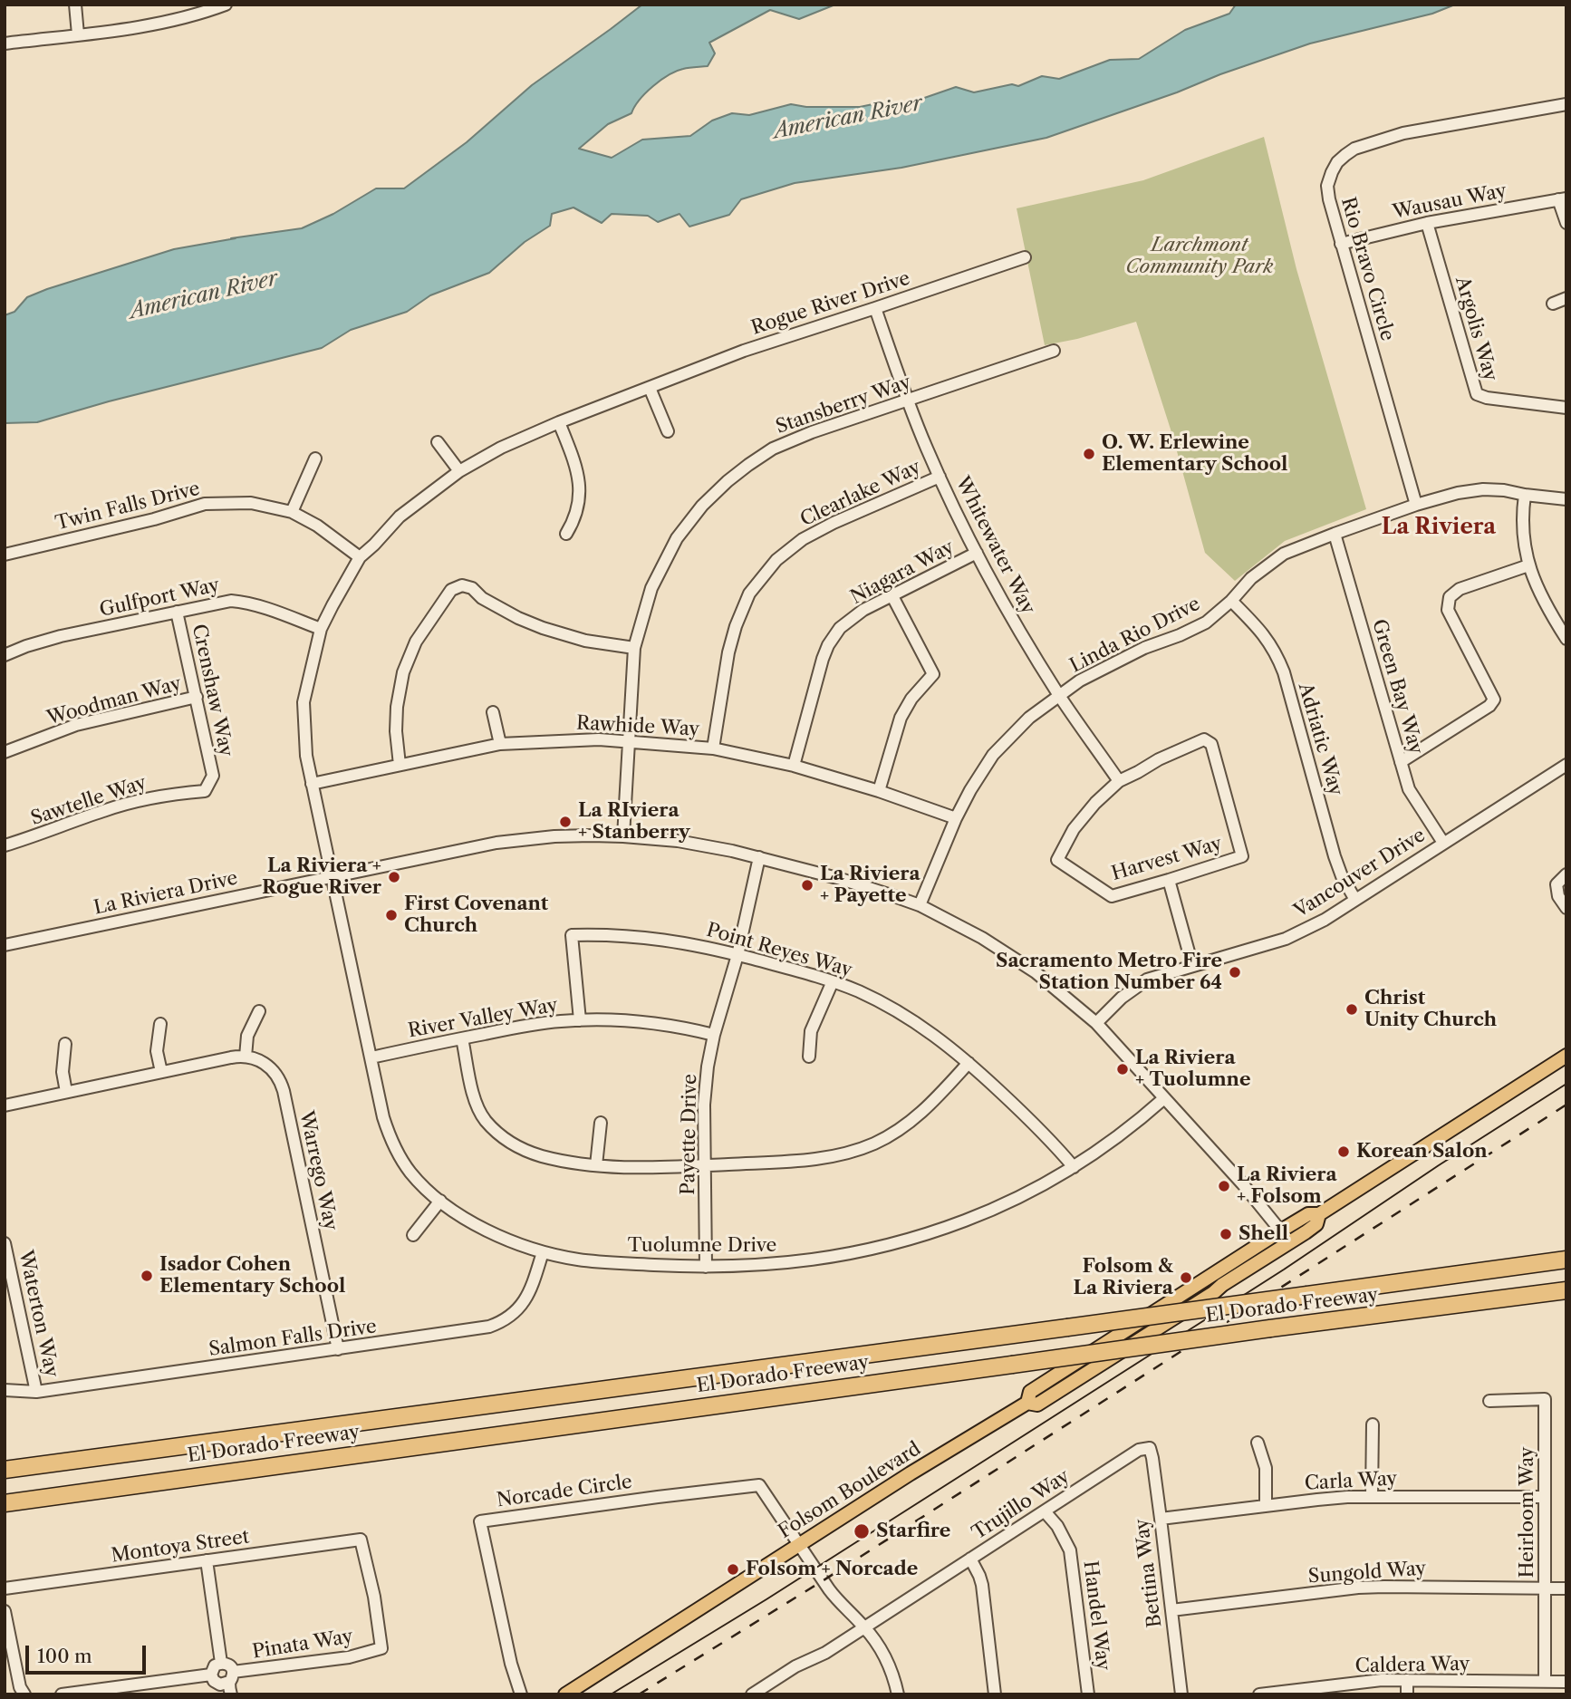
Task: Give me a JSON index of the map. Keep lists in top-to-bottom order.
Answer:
{
  "streets": {
    "highway": ["El Dorado Freeway"],
    "main road": ["Folsom Boulevard"],
    "street": [
      "Wausau Way",
      "Rio Bravo Circle",
      "Rogue River Drive",
      "Argolis Way",
      "Stansberry Way",
      "Clearlake Way",
      "Twin Falls Drive",
      "Whitewater Way",
      "Niagara Way",
      "Gulfport Way",
      "Linda Rio Drive",
      "Green Bay Way",
      "Crenshaw Way",
      "Woodman Way",
      "Rawhide Way",
      "Adriatic Way",
      "Sawtelle Way",
      "Harvest Way",
      "Vancouver Drive",
      "La Riviera Drive",
      "Point Reyes Way",
      "River Valley Way",
      "Payette Drive",
      "Warrego Way",
      "Tuolumne Drive",
      "Waterton Way",
      "Salmon Falls Drive",
      "Carla Way",
      "Norcade Circle",
      "Trujillo Way",
      "Heirloom Way",
      "Montoya Street",
      "Bettina Way",
      "Sungold Way",
      "Handel Way",
      "Pinata Way",
      "Caldera Way"
    ]
  },
  "crossings": [
    ["Wausau Way", "Rio Bravo Circle"],
    ["Wausau Way", "Argolis Way"],
    ["Rio Bravo Circle", "Linda Rio Drive"],
    ["Rogue River Drive", "Twin Falls Drive"],
    ["Rogue River Drive", "Whitewater Way"],
    ["Rogue River Drive", "Gulfport Way"],
    ["Rogue River Drive", "Rawhide Way"],
    ["Rogue River Drive", "La Riviera Drive"],
    ["Rogue River Drive", "Tuolumne Drive"],
    ["Stansberry Way", "Whitewater Way"],
    ["Stansberry Way", "Rawhide Way"],
    ["Stansberry Way", "La Riviera Drive"],
    ["Clearlake Way", "Whitewater Way"],
    ["Clearlake Way", "Rawhide Way"],
    ["Whitewater Way", "Niagara Way"],
    ["Whitewater Way", "Linda Rio Drive"],
    ["Whitewater Way", "Harvest Way"],
    ["Niagara Way", "Rawhide Way"],
    ["Gulfport Way", "Crenshaw Way"],
    ["Linda Rio Drive", "Green Bay Way"],
    ["Linda Rio Drive", "Rawhide Way"],
    ["Linda Rio Drive", "Adriatic Way"],
    ["Linda Rio Drive", "La Riviera Drive"],
    ["Green Bay Way", "Vancouver Drive"],
    ["Crenshaw Way", "Woodman Way"],
    ["Crenshaw Way", "Sawtelle Way"],
    ["Adriatic Way", "Vancouver Drive"],
    ["Vancouver Drive", "La Riviera Drive"],
    ["La Riviera Drive", "Payette Drive"],
    ["La Riviera Drive", "Tuolumne Drive"],
    ["La Riviera Drive", "Folsom Boulevard"],
    ["Point Reyes Way", "River Valley Way"],
    ["Point Reyes Way", "Payette Drive"],
    ["Point Reyes Way", "Tuolumne Drive"],
    ["River Valley Way", "Payette Drive"],
    ["River Valley Way", "Tuolumne Drive"],
    ["Payette Drive", "Tuolumne Drive"],
    ["Warrego Way", "Salmon Falls Drive"],
    ["Tuolumne Drive", "Salmon Falls Drive"],
    ["Waterton Way", "Salmon Falls Drive"],
    ["Carla Way", "Heirloom Way"],
    ["Carla Way", "Bettina Way"],
    ["Folsom Boulevard", "Norcade Circle"],
    ["Trujillo Way", "Bettina Way"],
    ["Trujillo Way", "Handel Way"],
    ["Heirloom Way", "Sungold Way"],
    ["Heirloom Way", "Caldera Way"],
    ["Montoya Street", "Pinata Way"],
    ["Bettina Way", "Sungold Way"]
  ],
  "districts": ["La Riviera"],
  "water": ["American River"],
  "parks": ["Larchmont Community Park"],
  "places": [
    "O. W. Erlewine Elementary School",
    "La RIviera + Stanberry",
    "La Riviera + Rogue River",
    "La Riviera + Payette",
    "First Covenant Church",
    "Sacramento Metro Fire Station Number 64",
    "Christ Unity Church",
    "La Riviera + Tuolumne",
    "Korean Salon",
    "La Riviera + Folsom",
    "Shell",
    "Isador Cohen Elementary School",
    "Folsom & La Riviera",
    "Starfire",
    "Folsom + Norcade"
  ],
  "scale_bar": "100 m"
}
